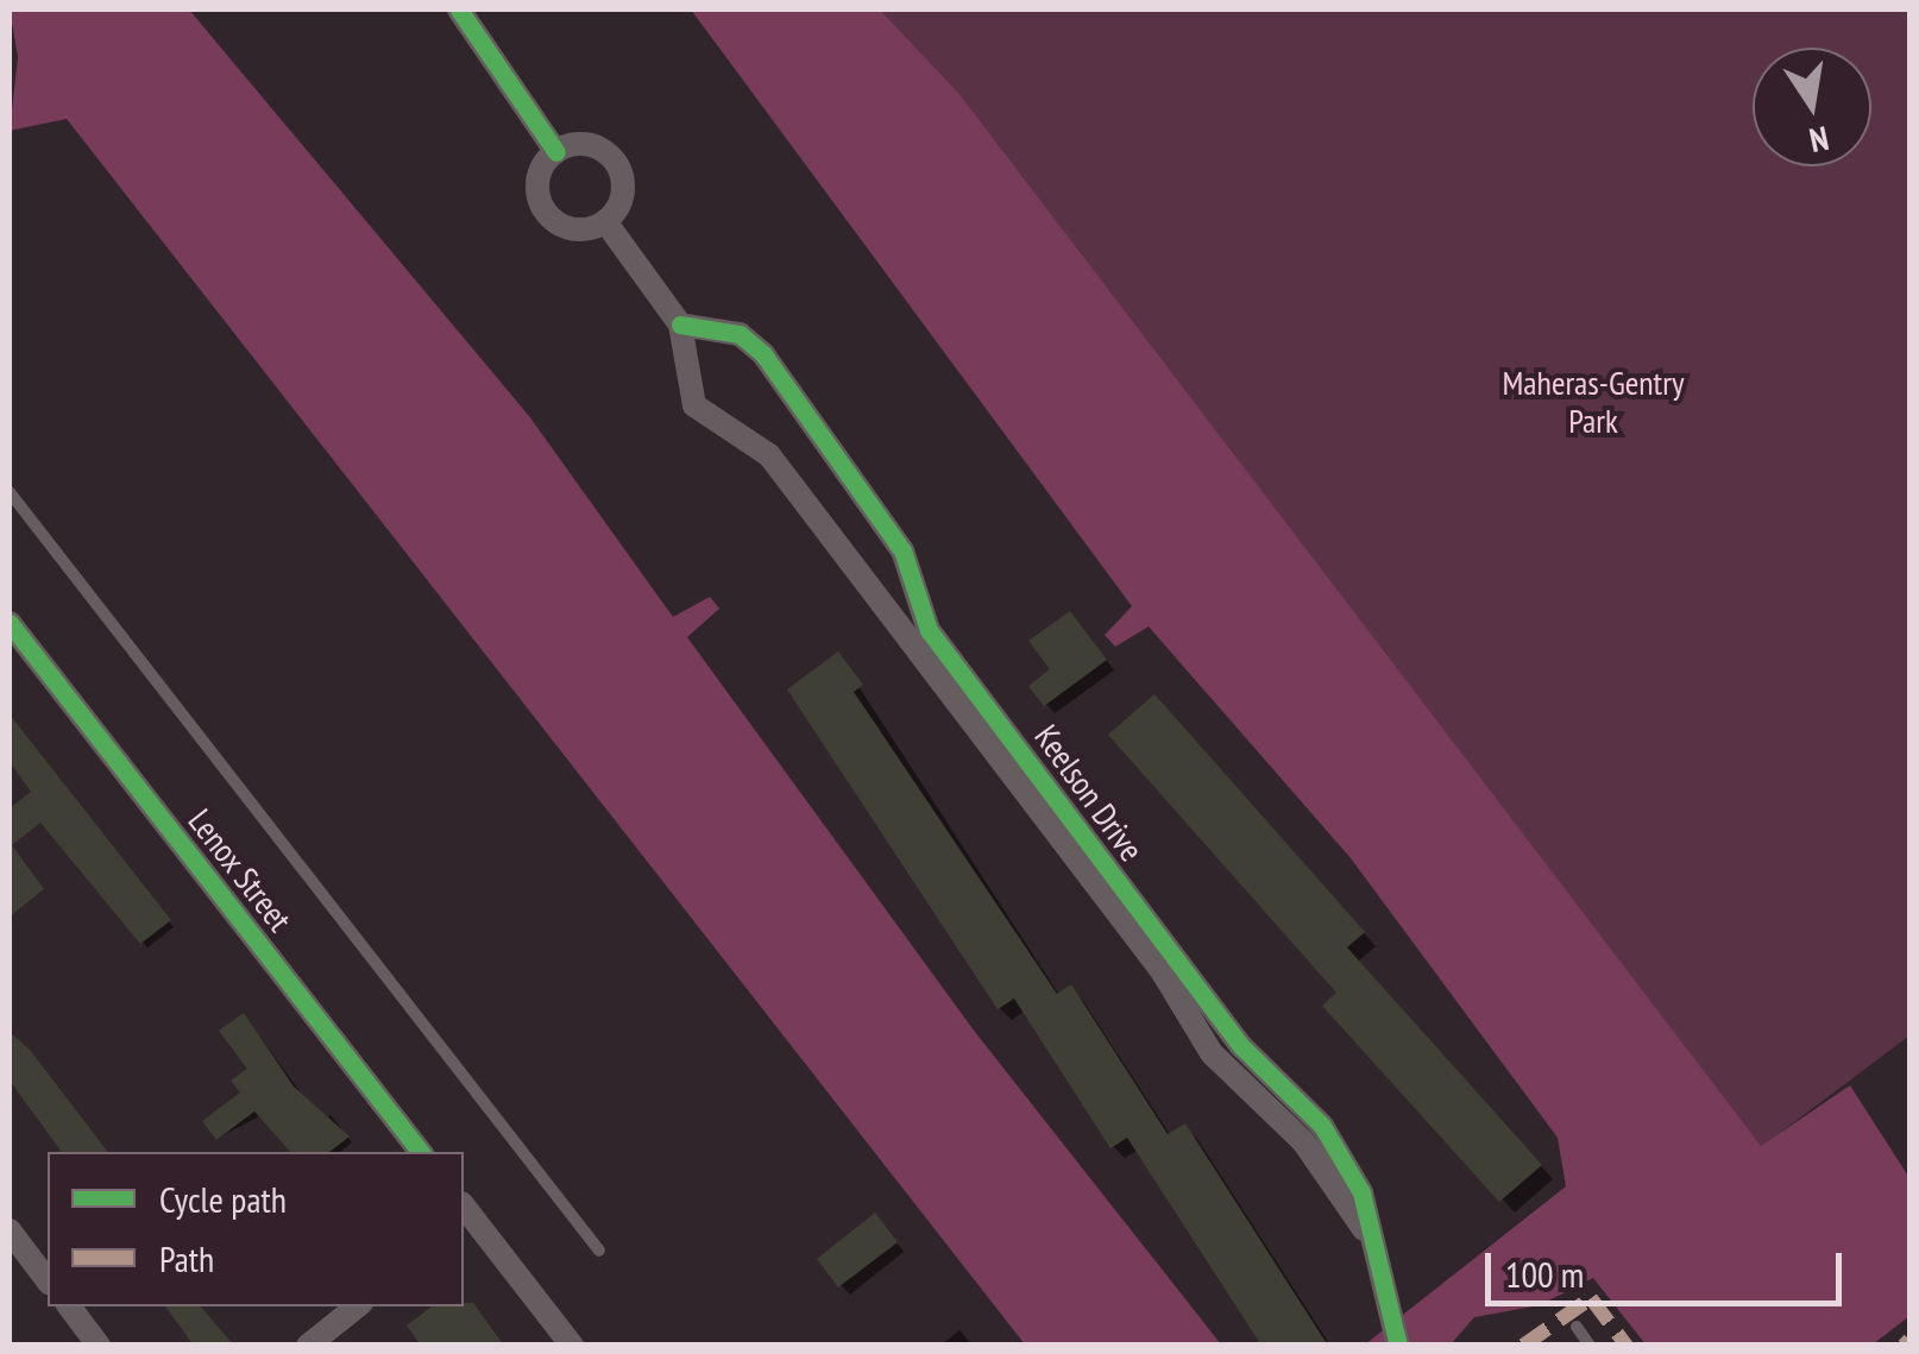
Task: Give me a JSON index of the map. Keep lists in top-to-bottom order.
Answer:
{
  "streets": {
    "street": ["Keelson Drive", "Lenox Street"]
  },
  "parks": ["Maheras-Gentry Park"],
  "legend": ["Cycle path", "Path"],
  "scale_bar": "100 m",
  "north": "bottom"
}
